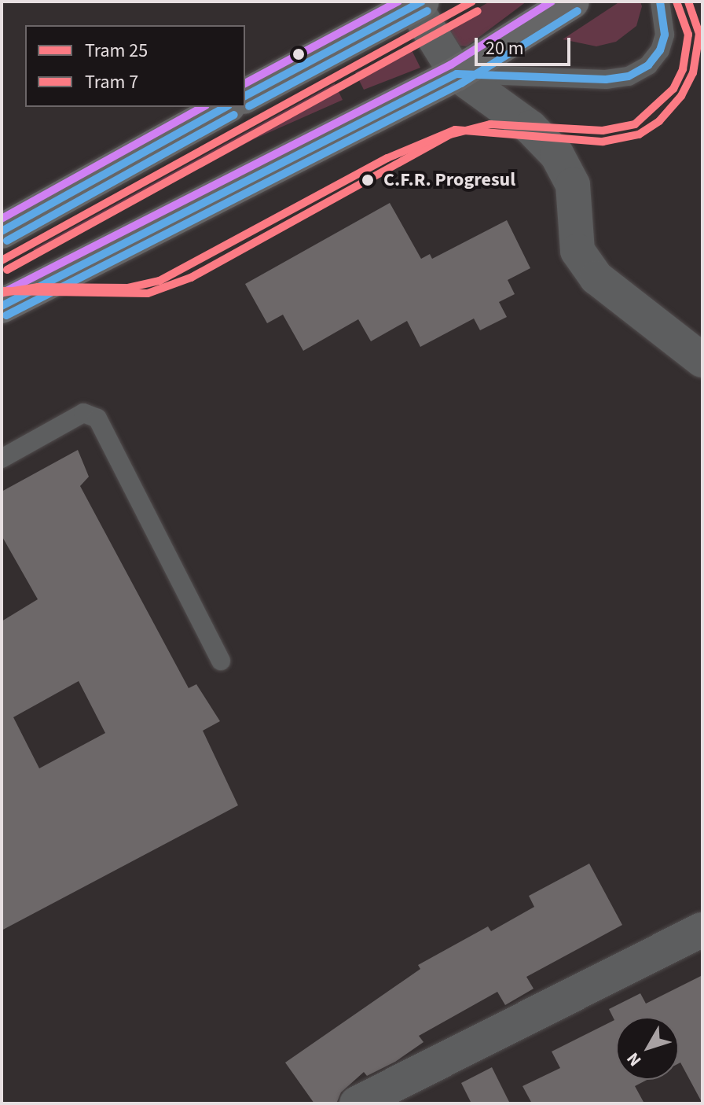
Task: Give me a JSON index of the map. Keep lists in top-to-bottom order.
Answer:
{
  "places": ["C.F.R. Progresul"],
  "lines": ["tram line 25", "tram line 7"],
  "legend": ["Tram 25", "Tram 7"],
  "scale_bar": "20 m",
  "north": "bottom left"
}
